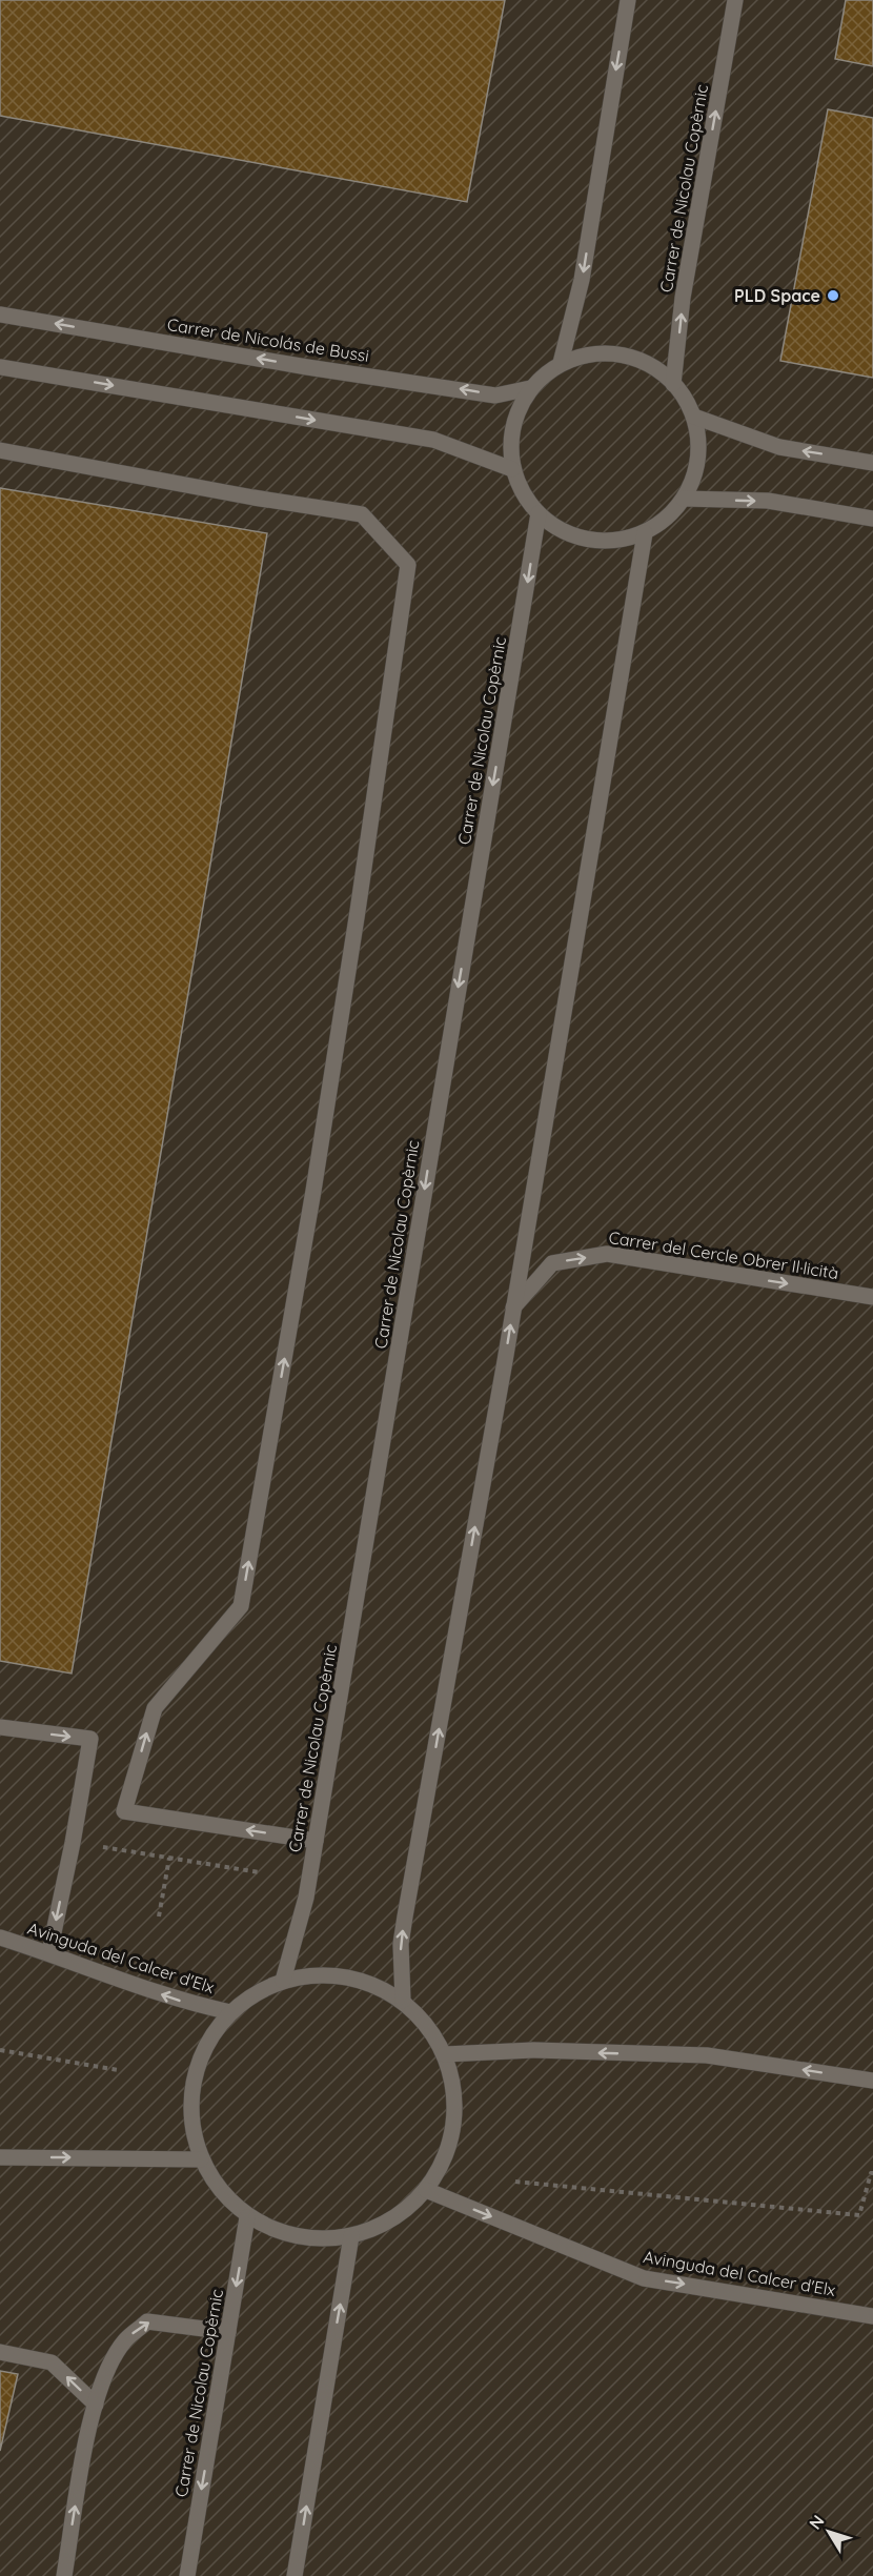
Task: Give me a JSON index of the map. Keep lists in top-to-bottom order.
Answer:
{
  "streets": {
    "street": [
      "Carrer de Nicolau Copèrnic",
      "Carrer de Nicolás de Bussi",
      "Carrer del Cercle Obrer Il·licità",
      "Avinguda del Calcer d'Elx"
    ]
  },
  "crossings": [
    ["Carrer de Nicolau Copèrnic", "Carrer de Nicolás de Bussi"]
  ],
  "one_way": ["Carrer del Cercle Obrer Il·licità"],
  "places": ["PLD Space"],
  "north": "top left"
}
